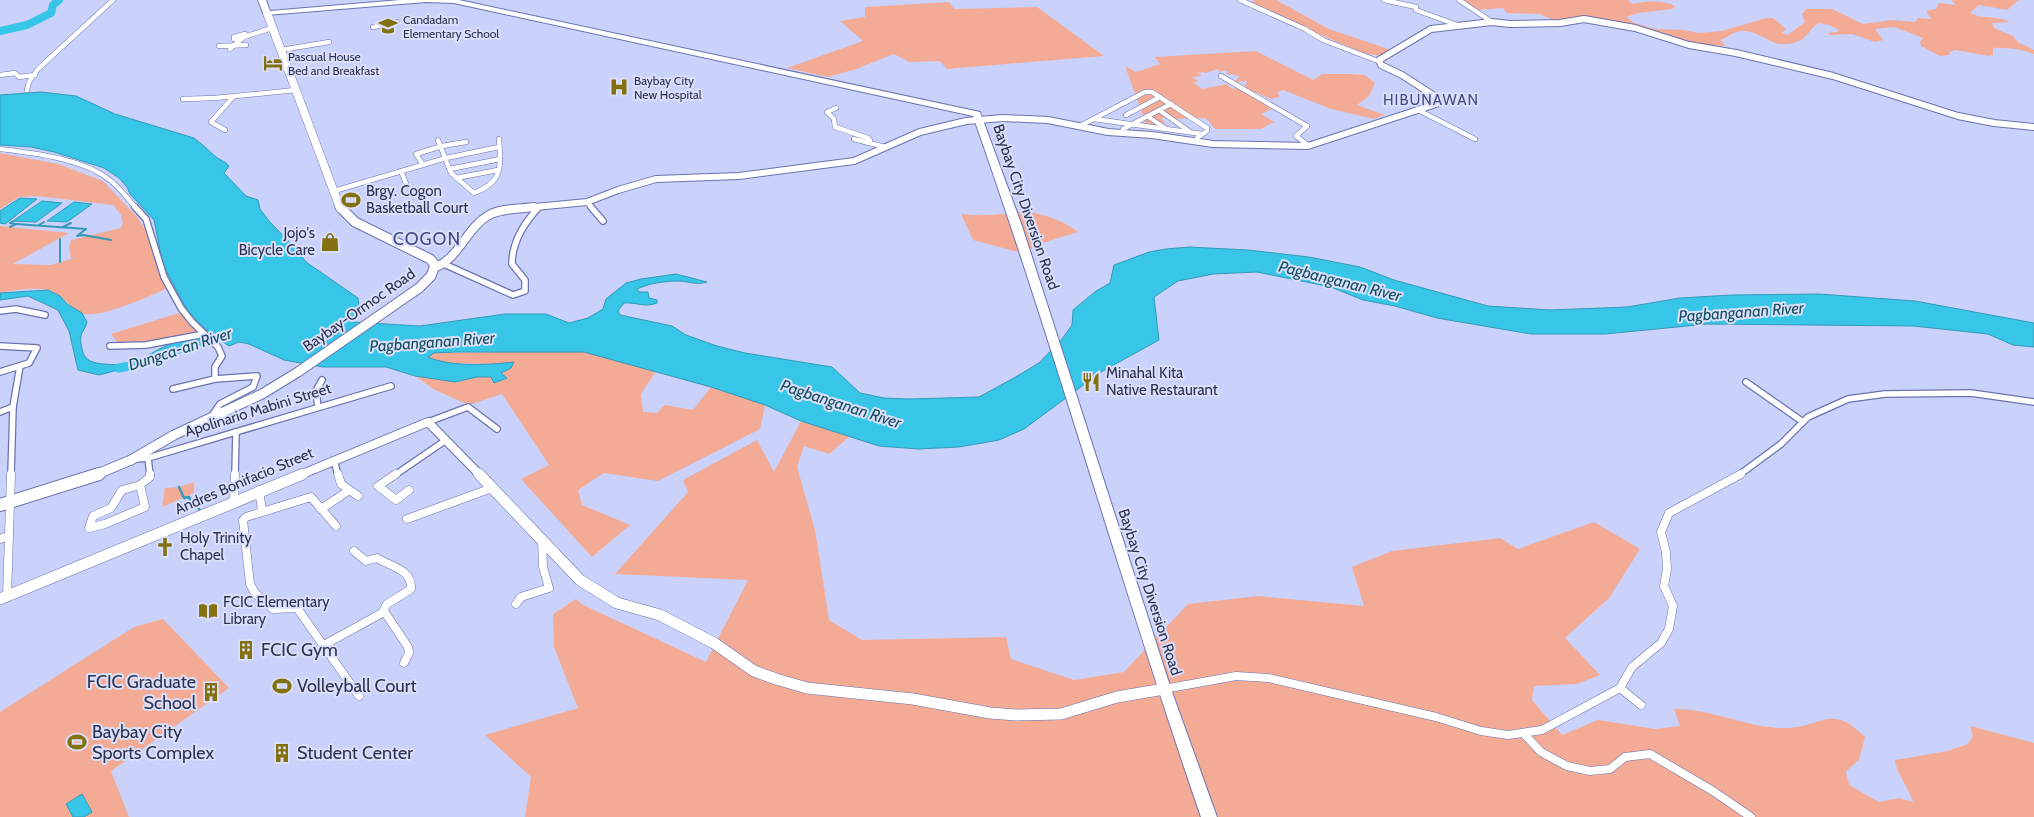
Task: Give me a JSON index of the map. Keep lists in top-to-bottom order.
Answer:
{
  "streets": {
    "highway": ["Baybay City Diversion Road", "Baybay-Ormoc Road"],
    "main road": ["Apolinario Mabini Street"],
    "street": ["Andres Bonifacio Street"]
  },
  "crossings": [
    ["Baybay City Diversion Road", "Baybay-Ormoc Road"],
    ["Baybay-Ormoc Road", "Apolinario Mabini Street"]
  ],
  "districts": ["HIBUNAWAN", "COGON"],
  "water": ["Pagbanganan River", "Dungca-an River"],
  "places": {
    "school or university": ["Candadam Elementary School"],
    "hotel": ["Pascual House Bed and Breakfast"],
    "hospital": ["Baybay City New Hospital"],
    "sports": ["Brgy. Cogon Basketball Court", "Volleyball Court", "Baybay City Sports Complex"],
    "shop": ["Jojo's Bicycle Care"],
    "restaurant": ["Minahal Kita Native Restaurant"],
    "church": ["Holy Trinity Chapel"],
    "library": ["FCIC Elementary Library"],
    "building": ["FCIC Gym", "FCIC Graduate School", "Student Center"]
  }
}
